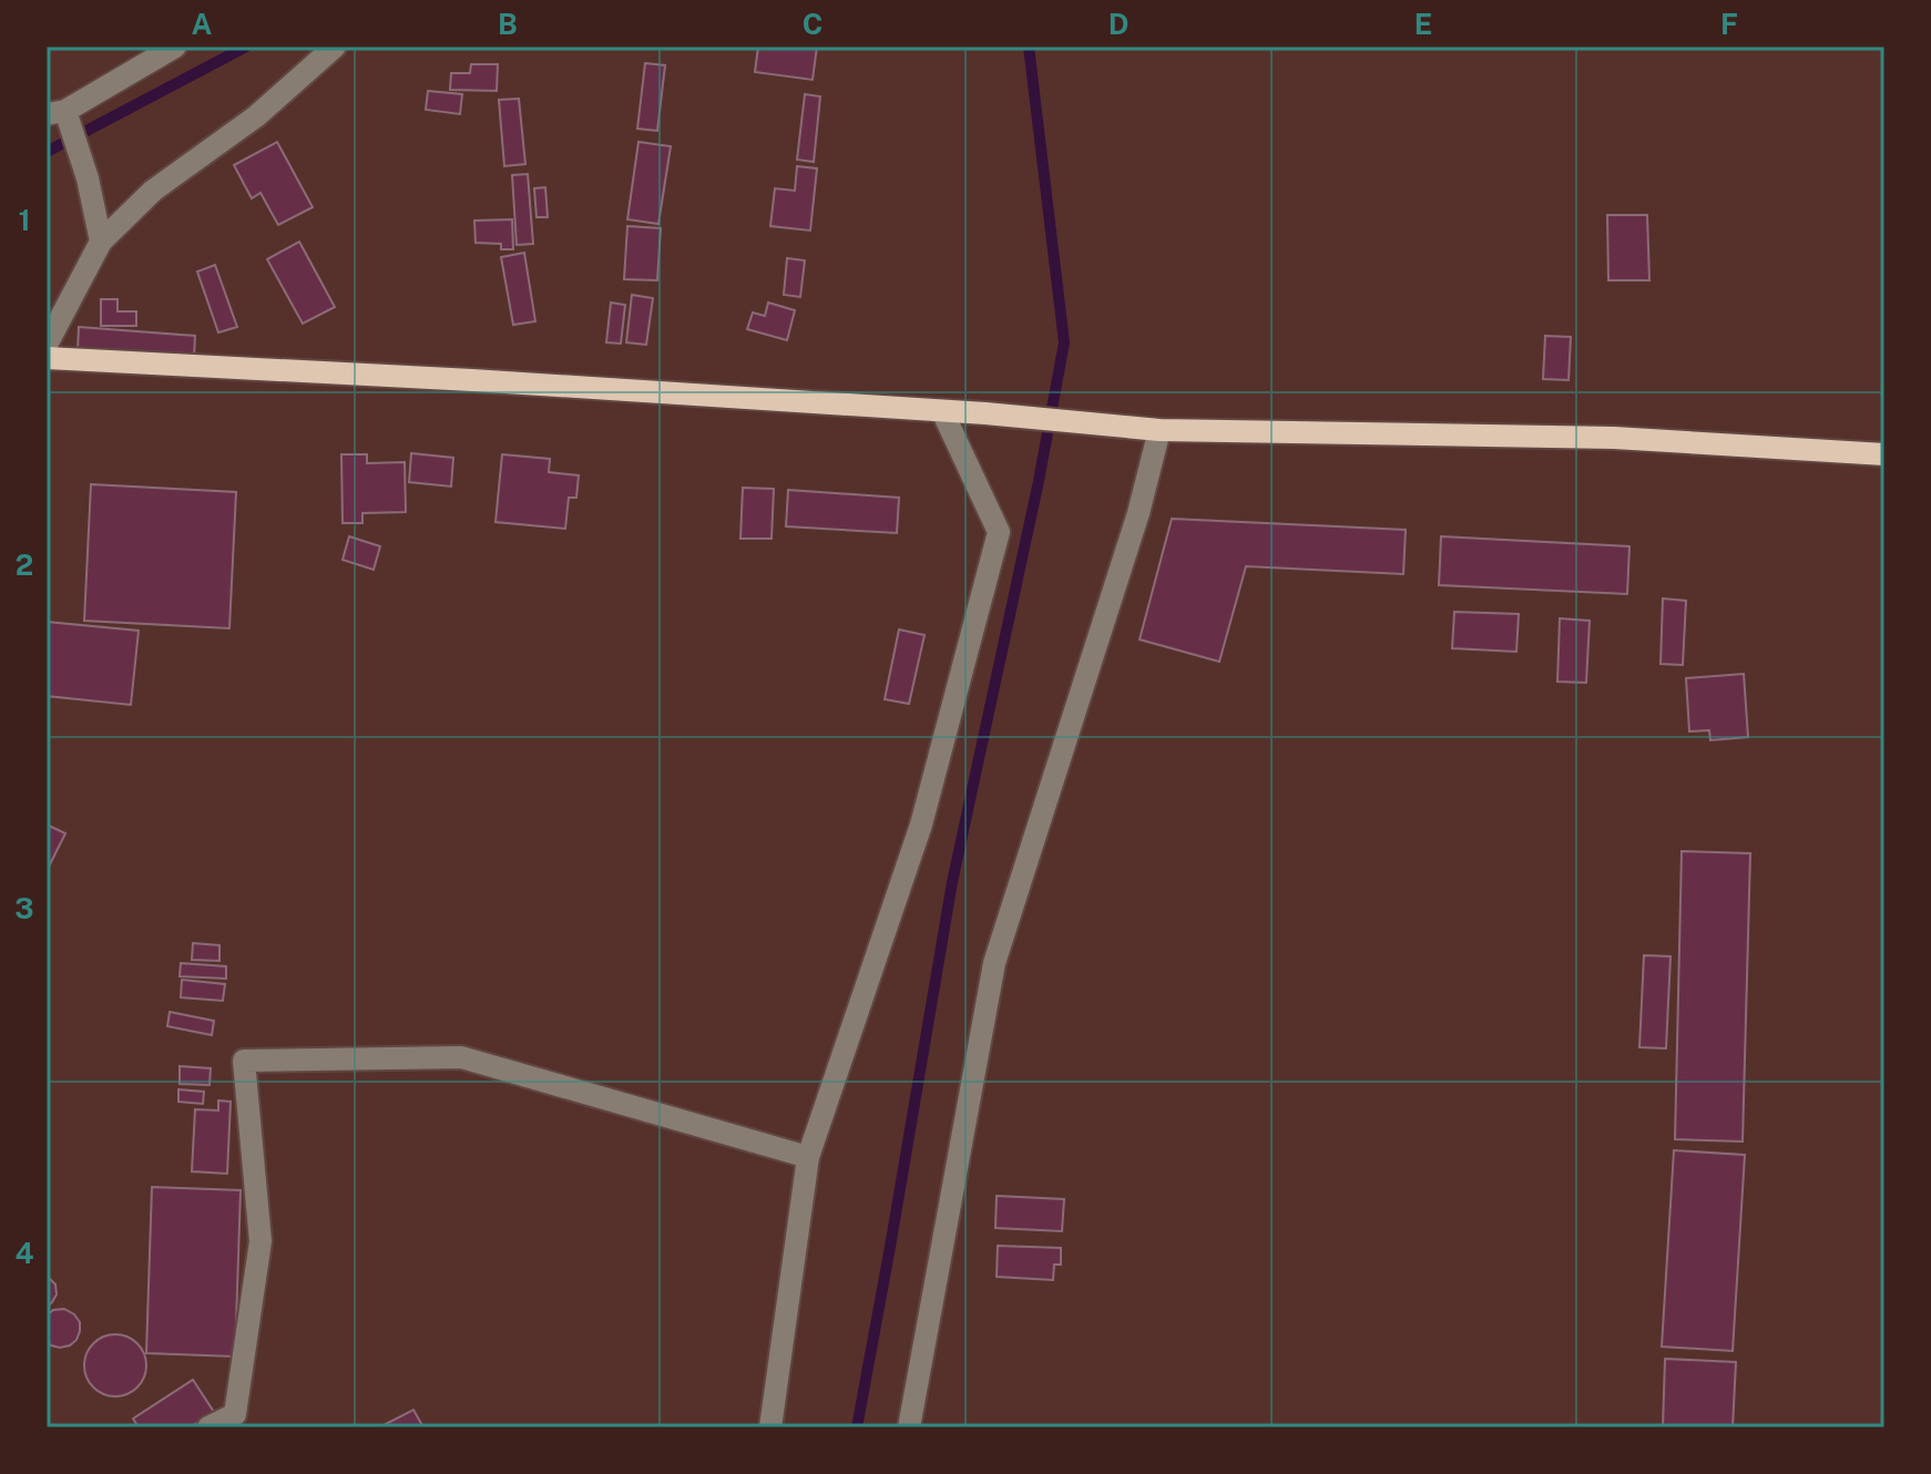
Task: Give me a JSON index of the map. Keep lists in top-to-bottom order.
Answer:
{
  "grid": {
    "columns": [
      "A",
      "B",
      "C",
      "D",
      "E",
      "F"
    ],
    "rows": [
      "1",
      "2",
      "3",
      "4"
    ]
  }
}
